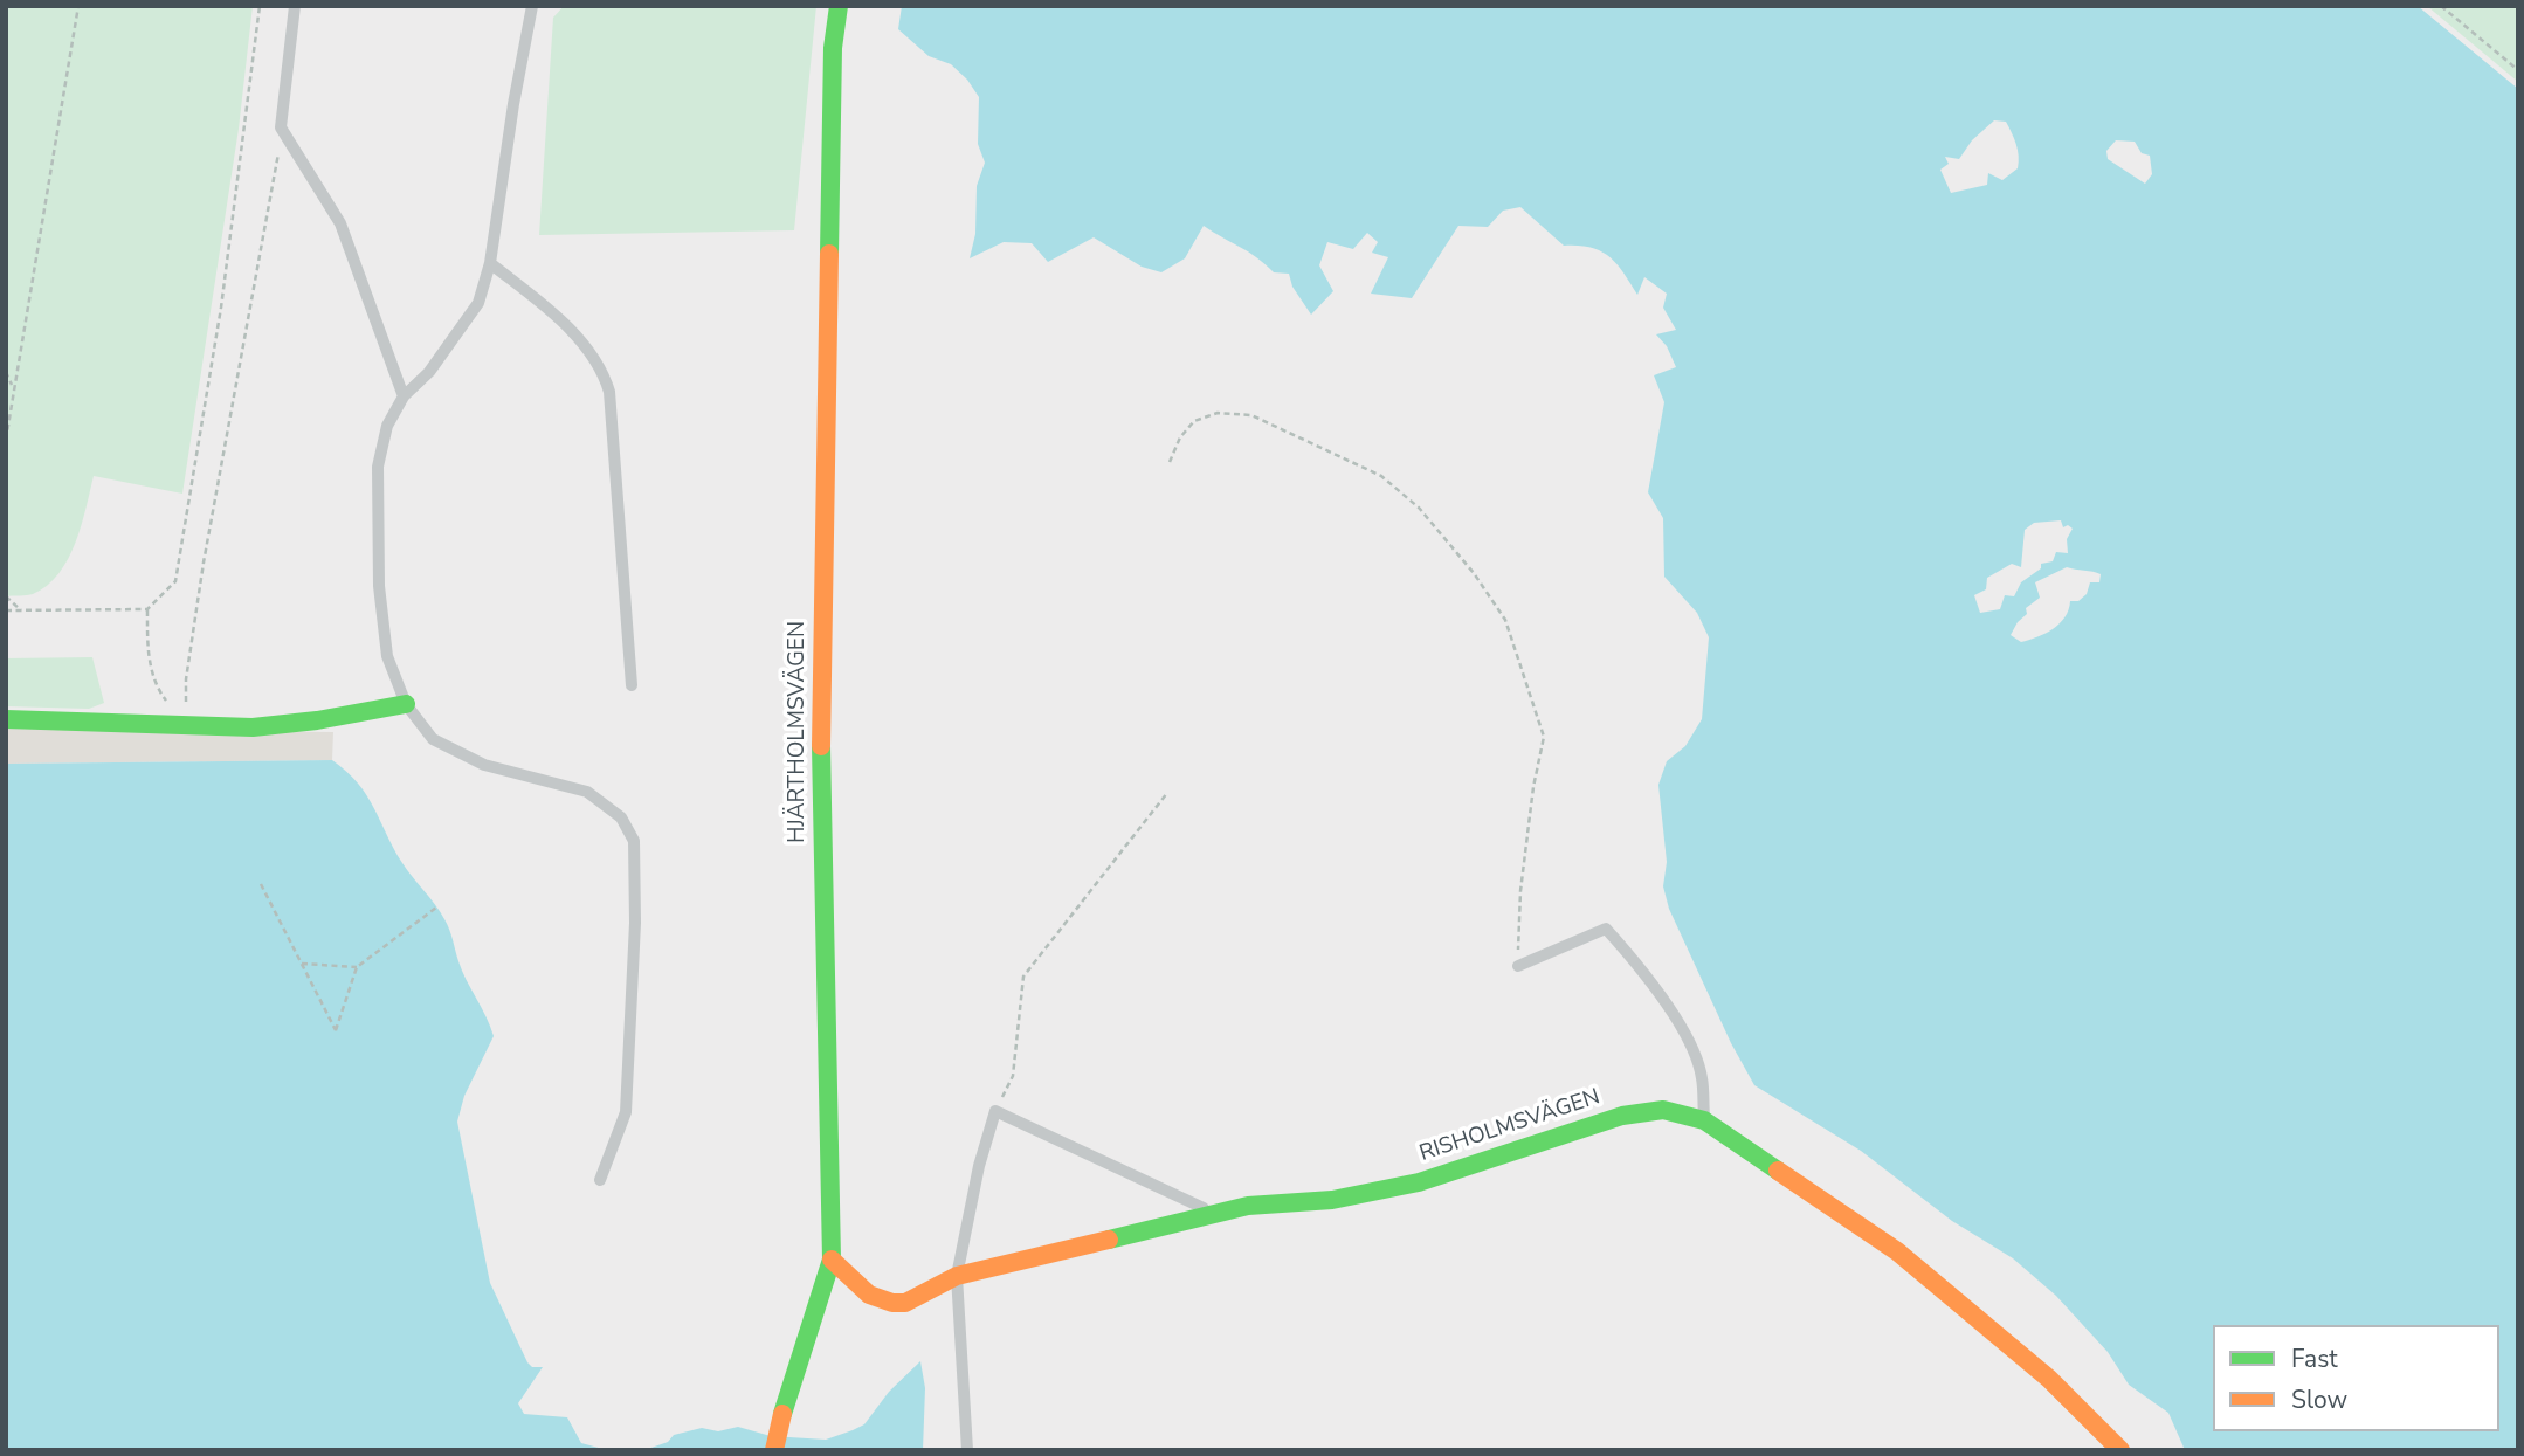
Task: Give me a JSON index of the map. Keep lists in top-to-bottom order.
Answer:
{
  "streets": {
    "street": ["HJÄRTHOLMSVÄGEN", "RISHOLMSVÄGEN"]
  },
  "crossings": [
    ["HJÄRTHOLMSVÄGEN", "RISHOLMSVÄGEN"]
  ],
  "legend": ["Fast", "Slow"]
}
